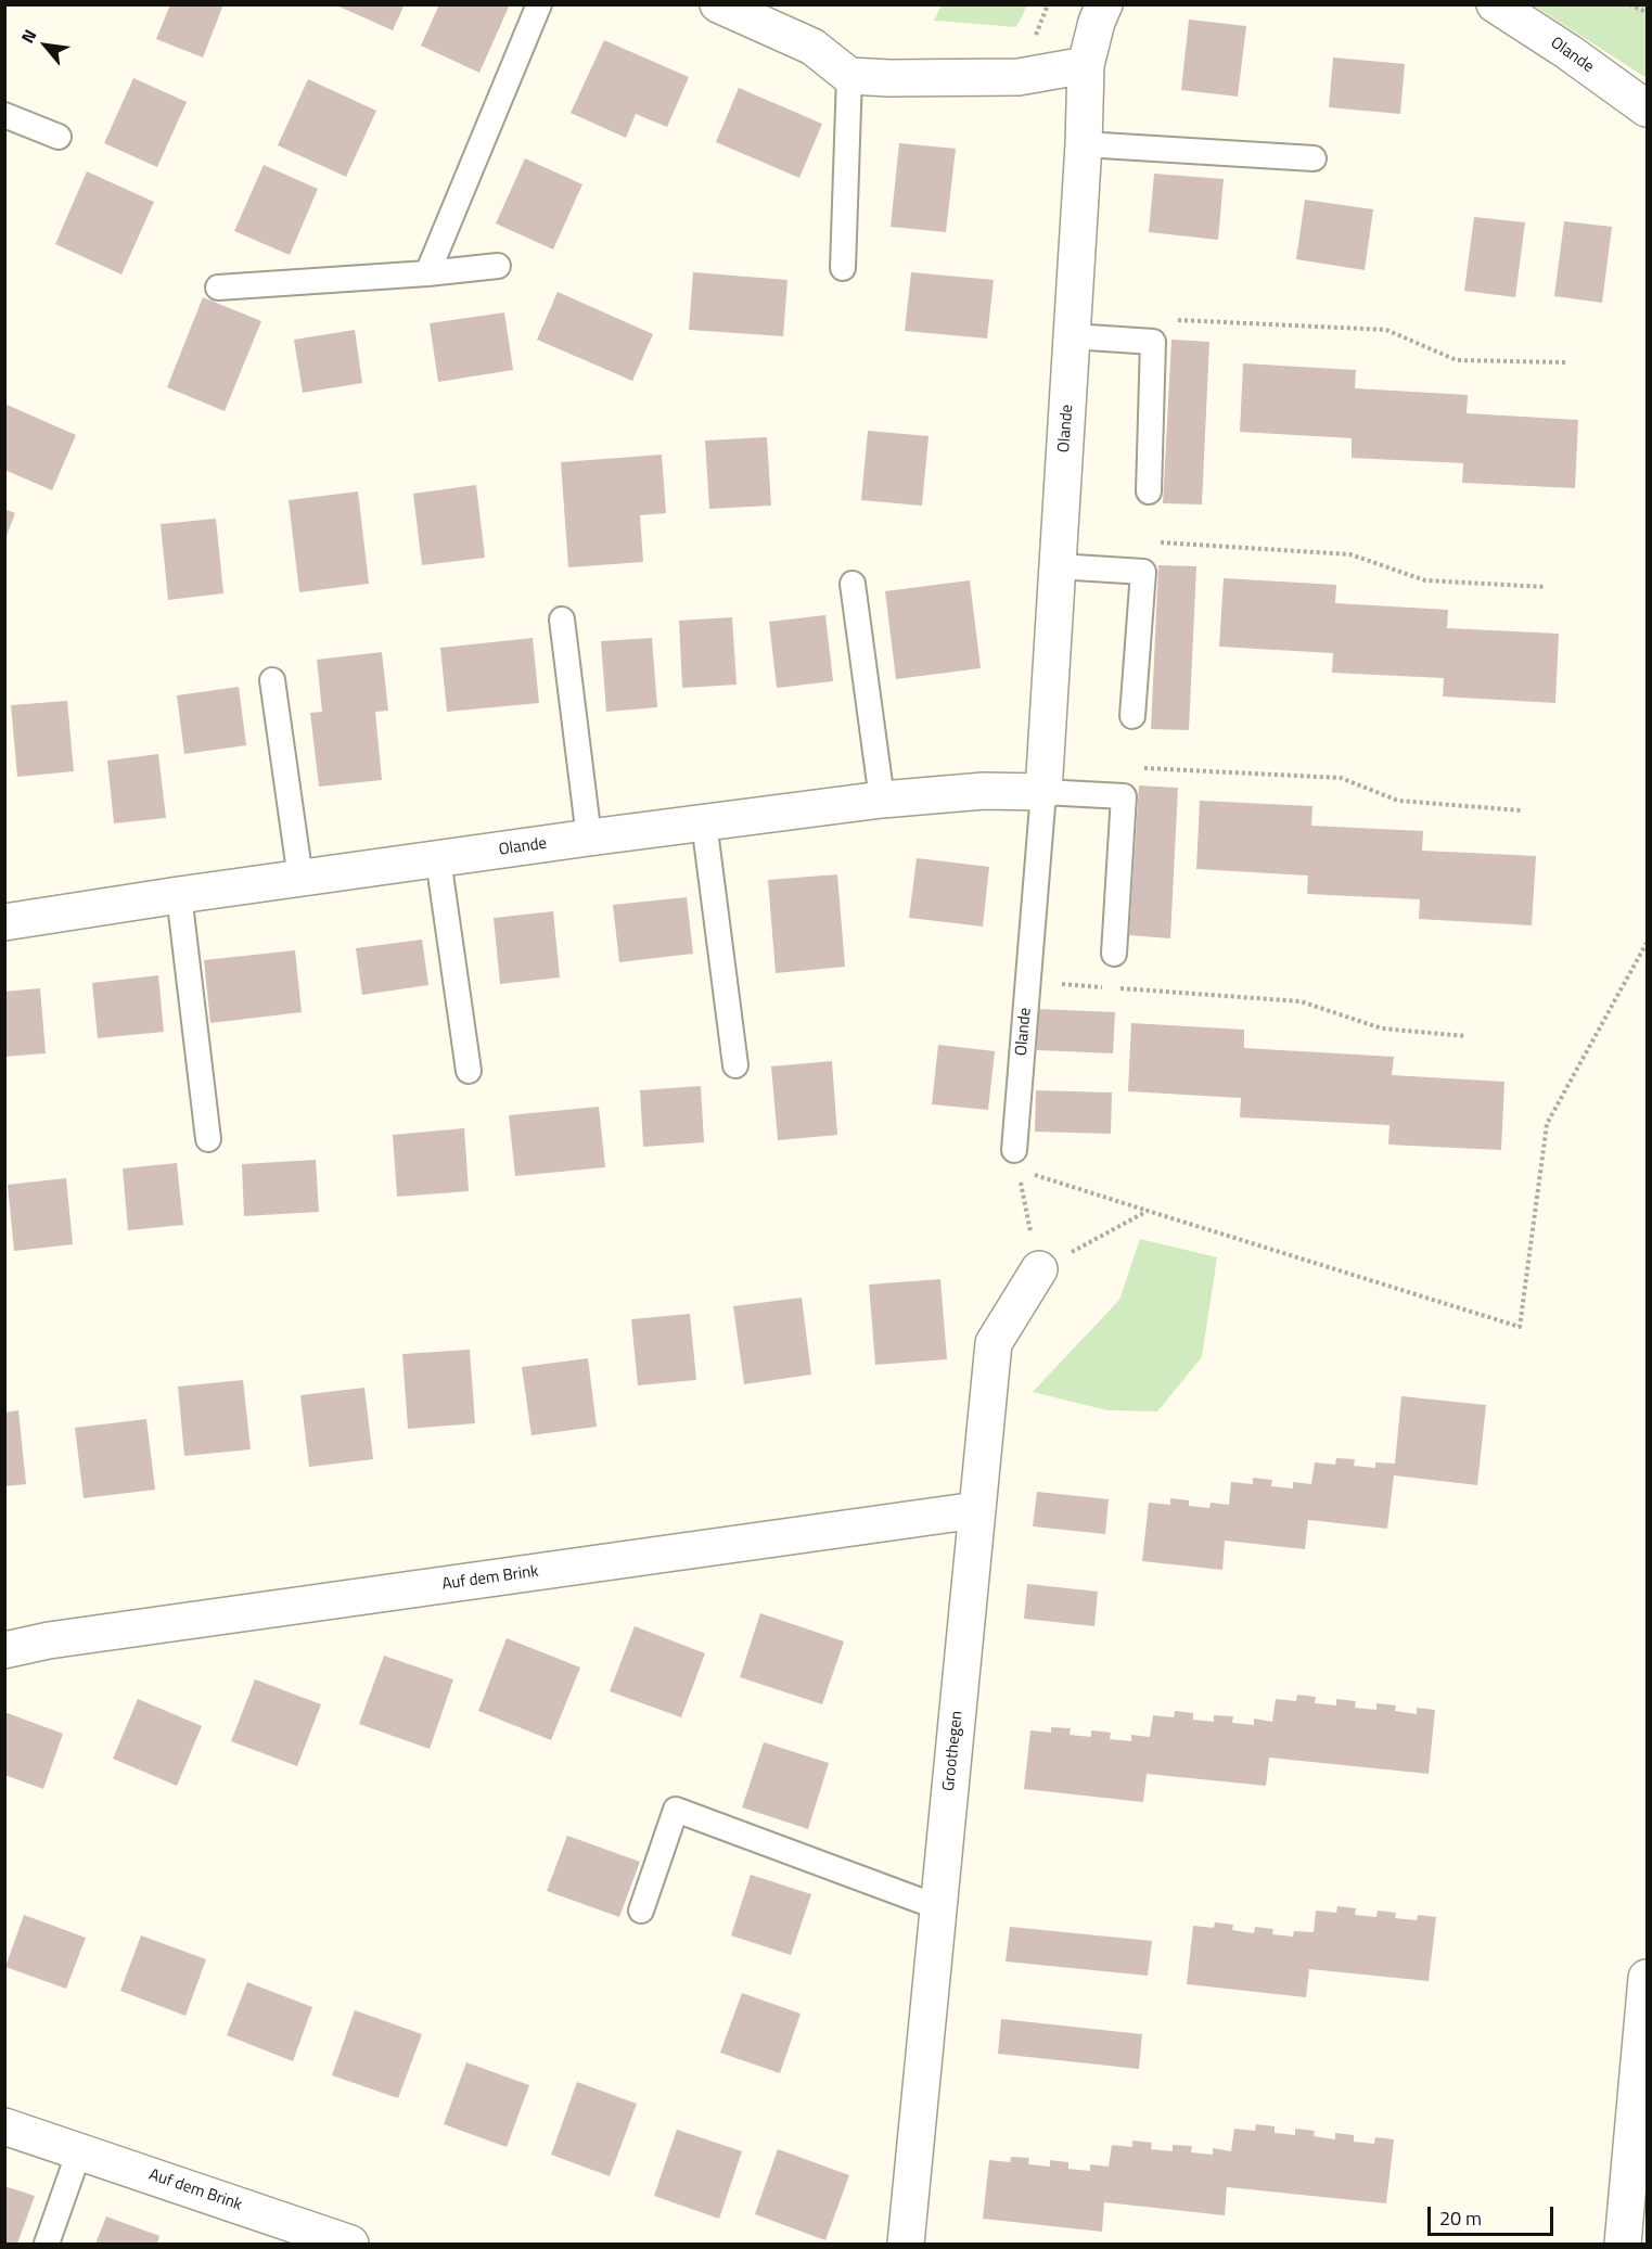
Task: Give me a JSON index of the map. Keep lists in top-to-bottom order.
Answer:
{
  "streets": {
    "street": ["Olande", "Auf dem Brink", "Groothegen"]
  },
  "crossings": [
    ["Auf dem Brink", "Groothegen"]
  ],
  "scale_bar": "20 m",
  "north": "top left"
}
